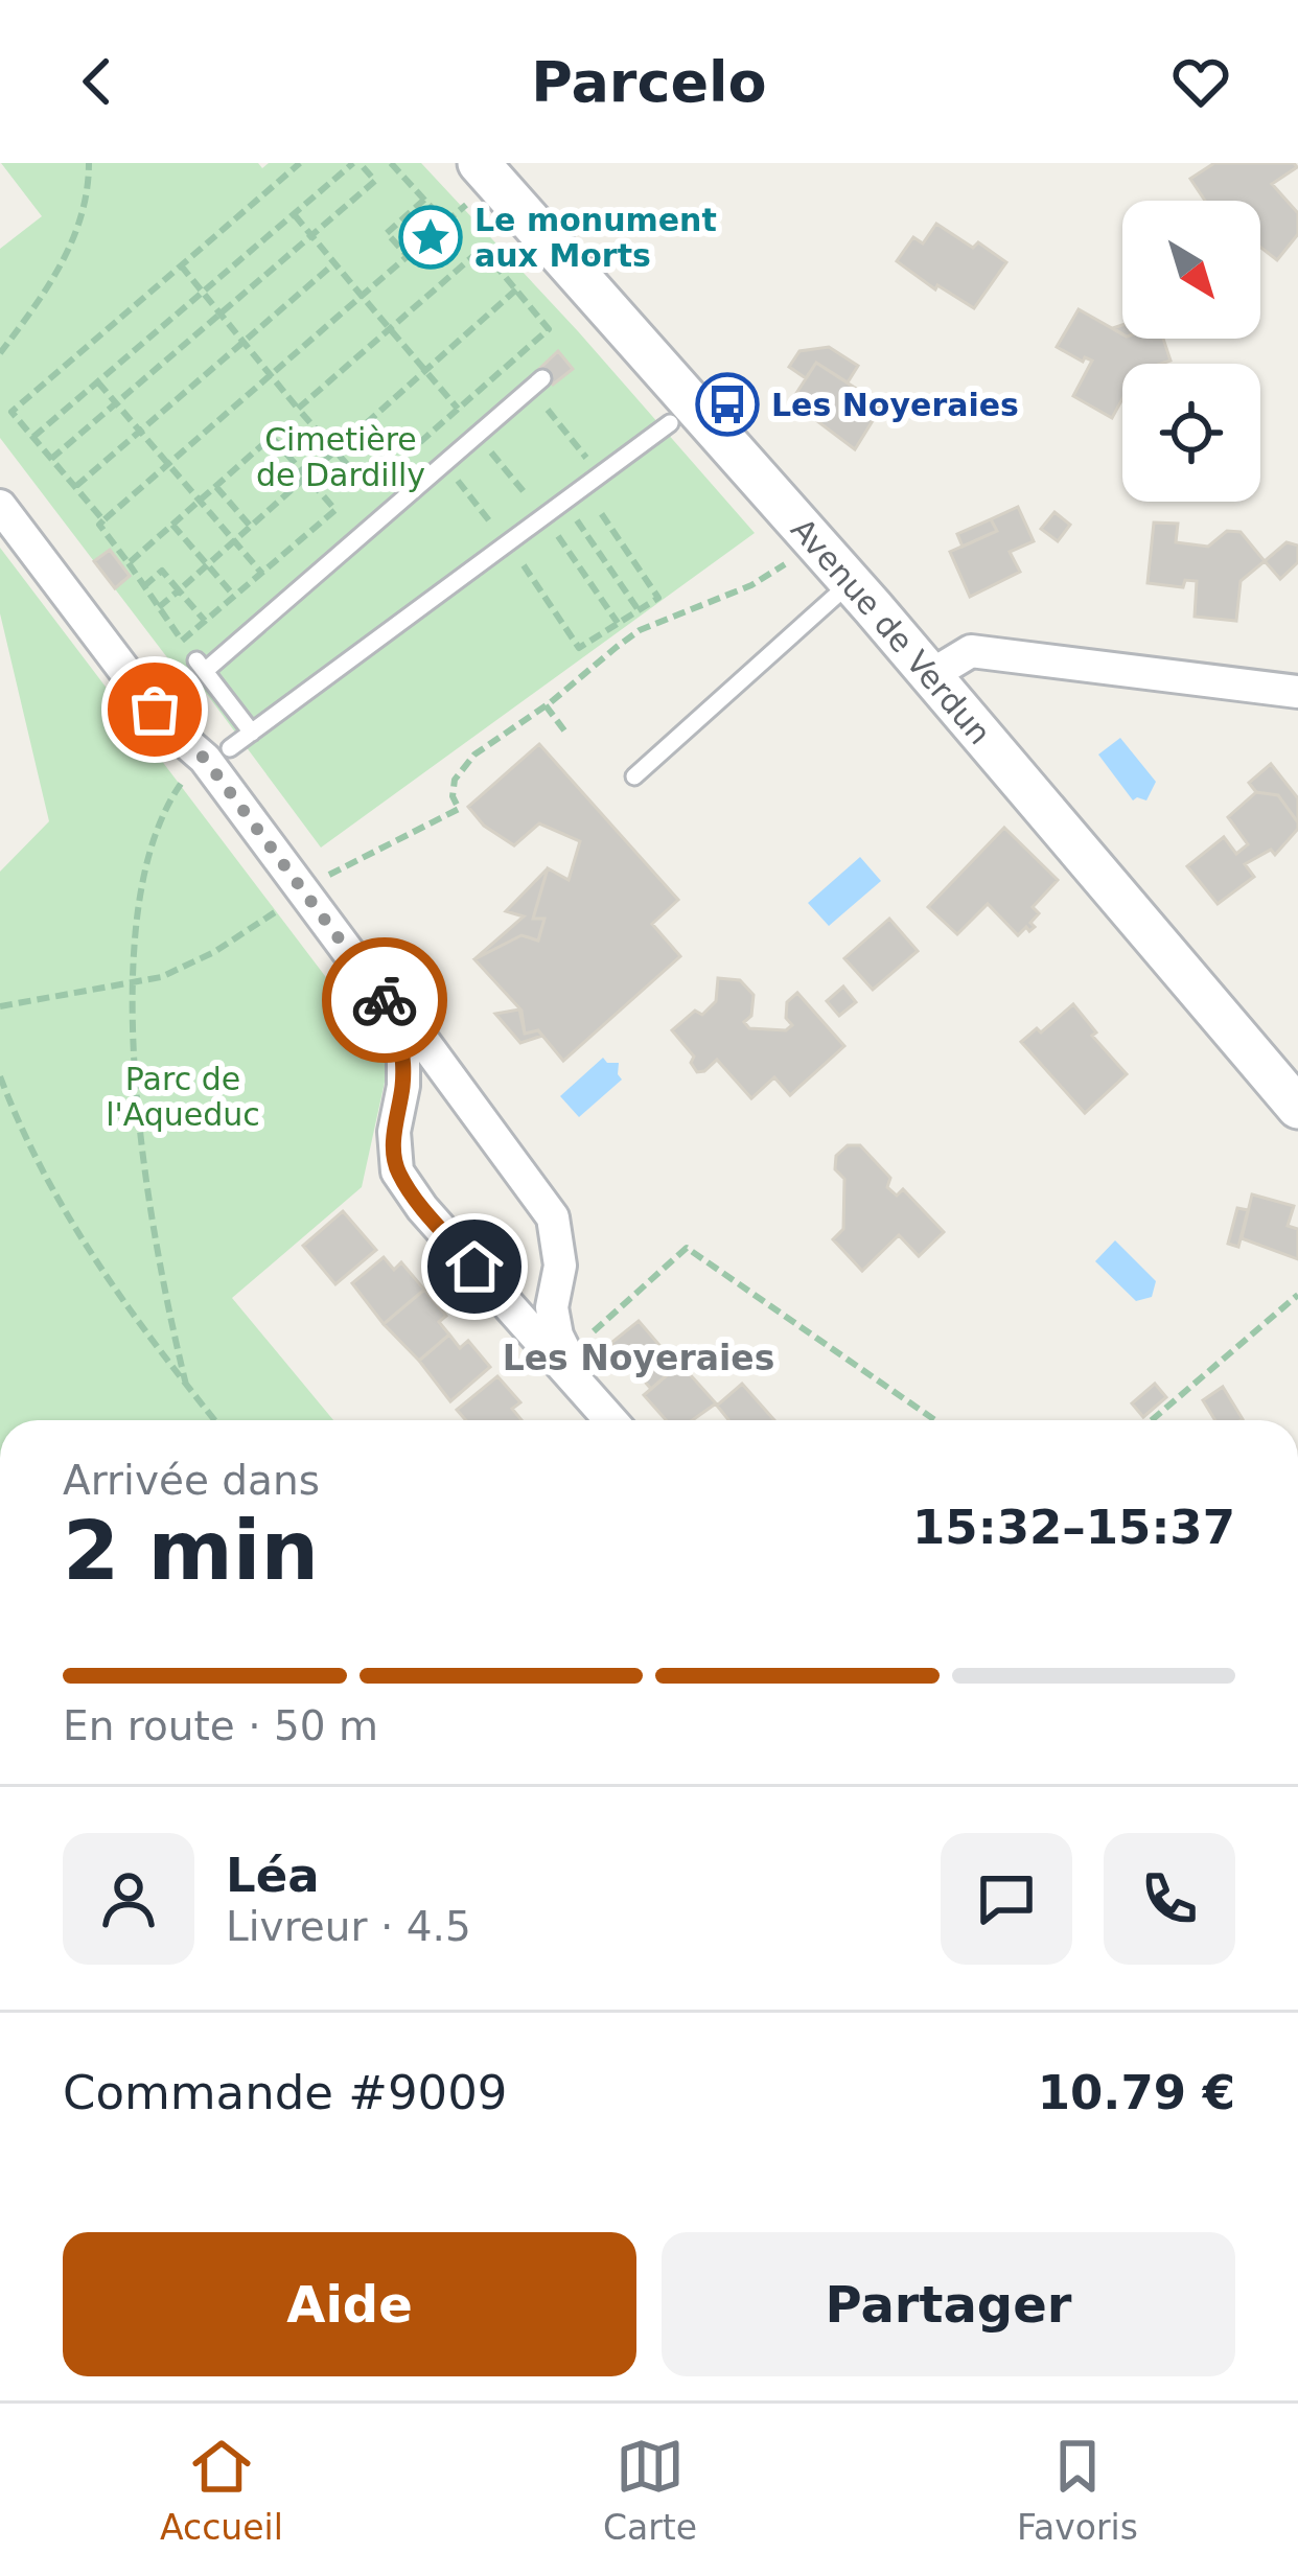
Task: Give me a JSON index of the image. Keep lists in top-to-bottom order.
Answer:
{
  "streets": {
    "street": ["Avenue de Verdun"]
  },
  "districts": ["Les Noyeraies"],
  "parks": ["Cimetière de Dardilly", "Parc de l'Aqueduc"],
  "places": {
    "place": ["Le monument aux Morts"],
    "bus stop": ["Les Noyeraies"]
  },
  "north": "bottom right",
  "page": {
    "header": "Parcelo",
    "heading": ["2 min", "Arrivée dans", "15:32–15:37"],
    "panel": [
      "Léa",
      "Livreur · 4.5",
      "Commande #9009",
      "10.79 €"
    ],
    "bar": "En route · 50 m",
    "buttons": ["Aide", "Partager"],
    "tabs": ["Accueil", "Carte", "Favoris"]
  }
}
